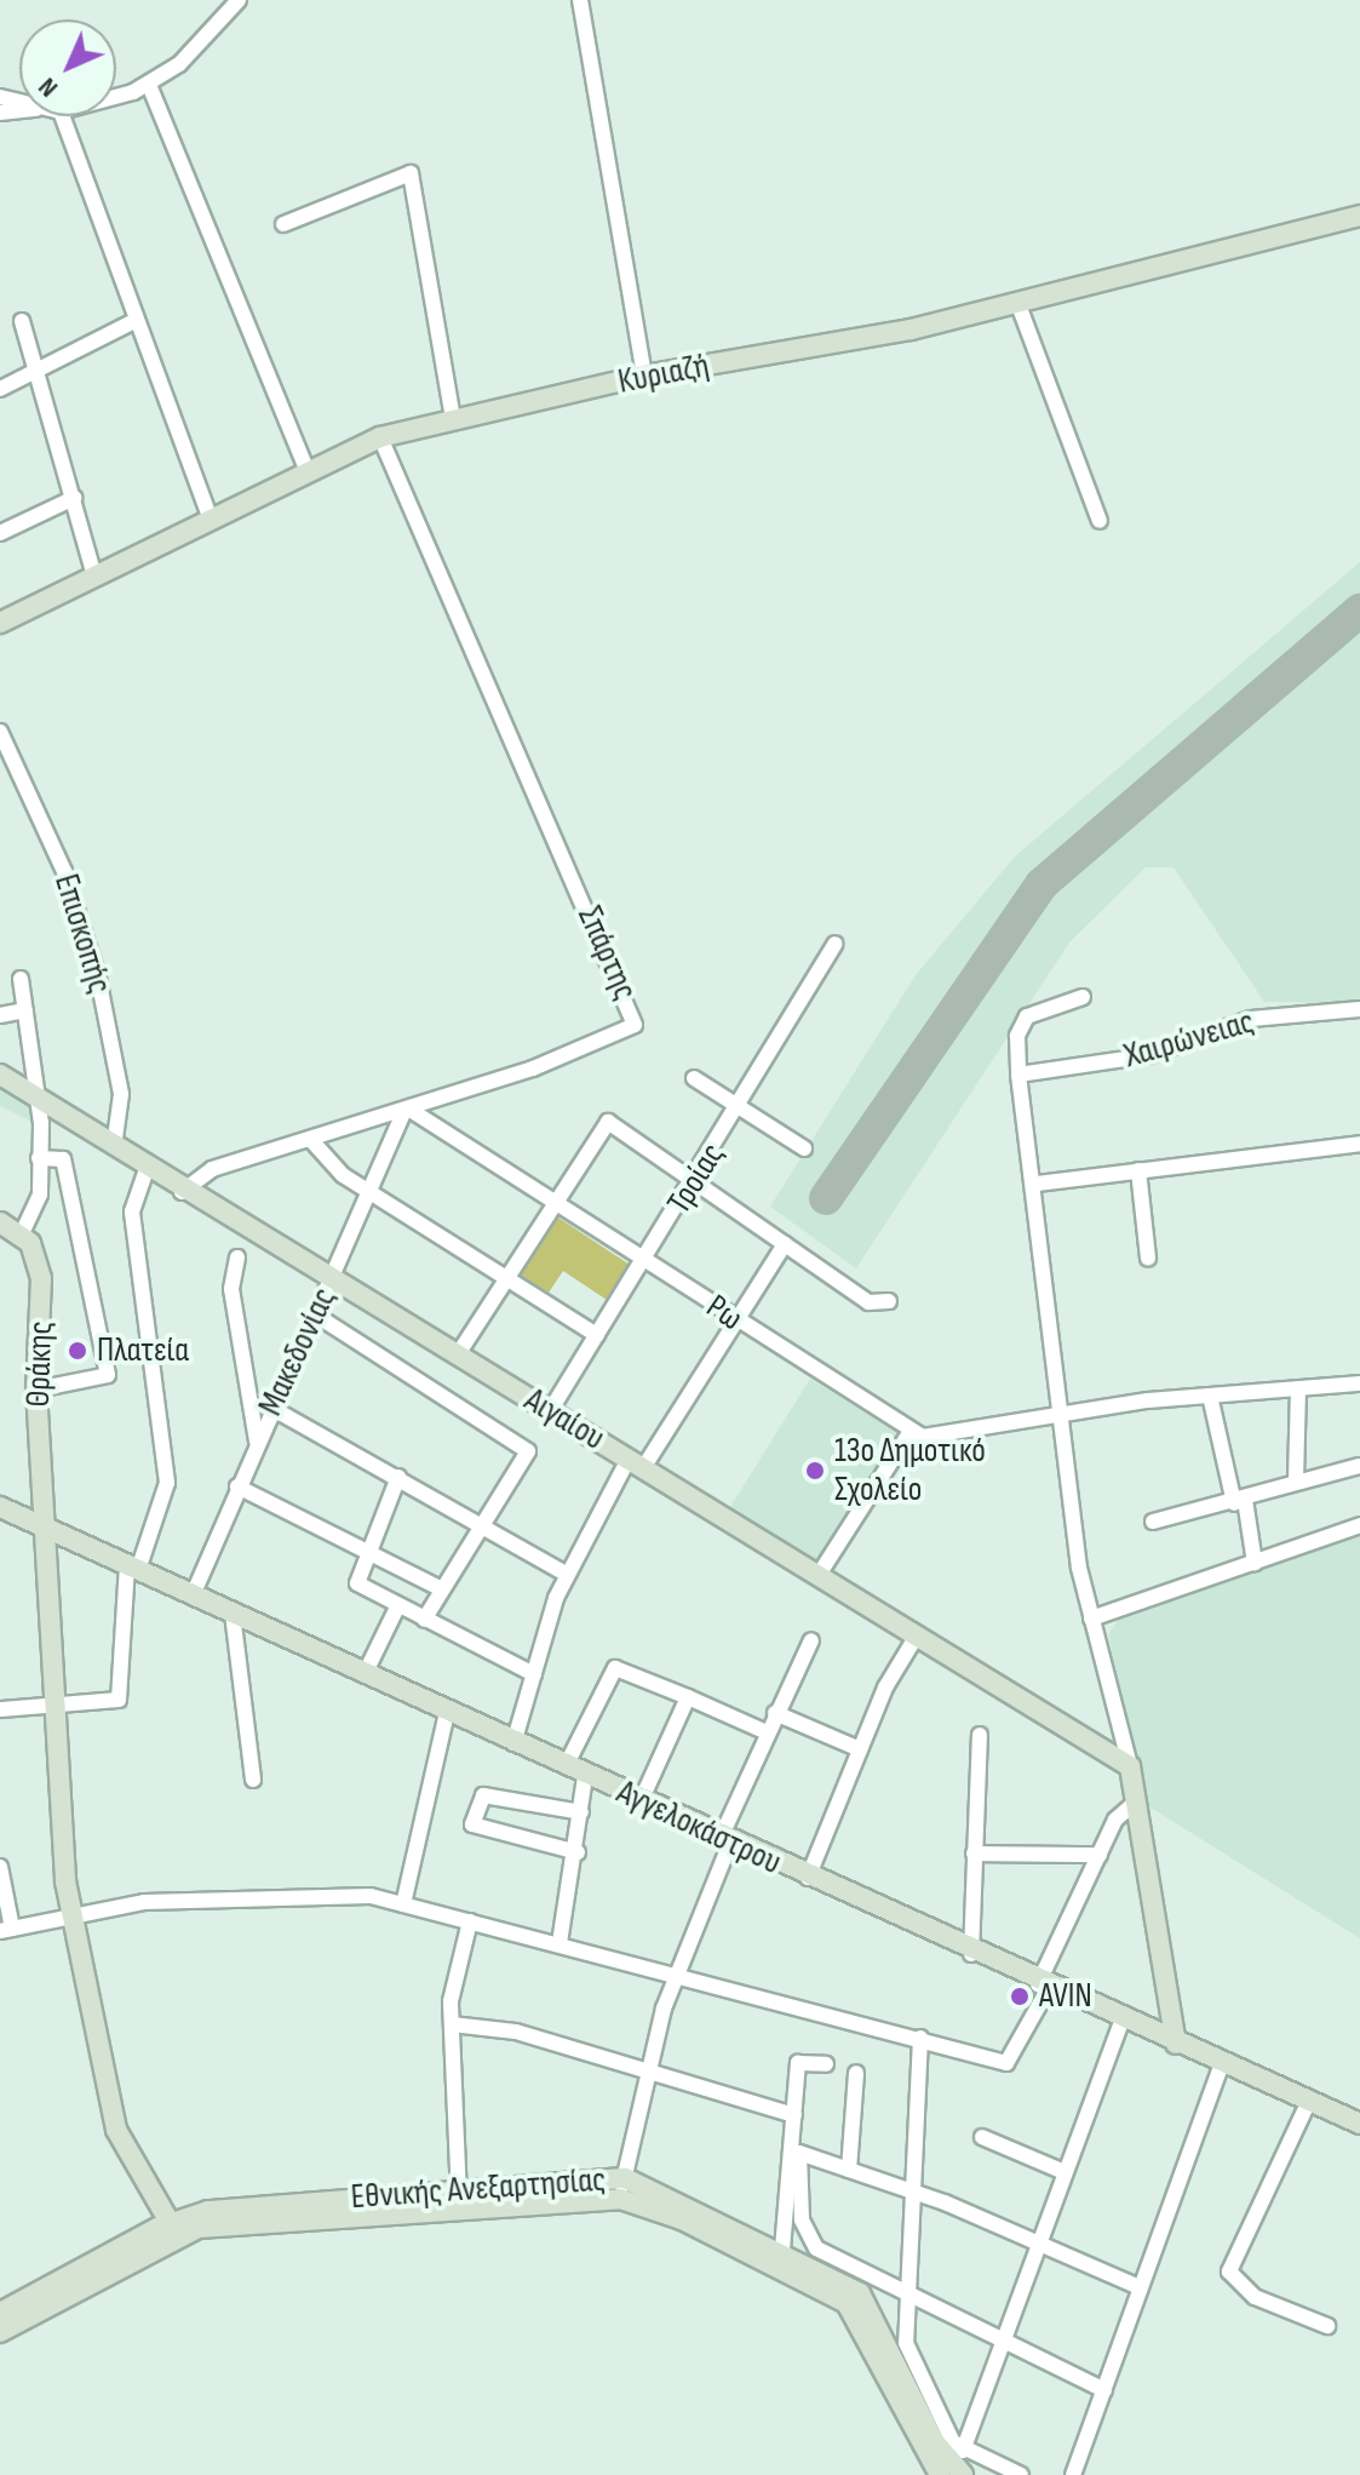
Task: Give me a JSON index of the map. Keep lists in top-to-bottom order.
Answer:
{
  "streets": {
    "street": [
      "Κυριαζή",
      "Επισκοπής",
      "Σπάρτης",
      "Χαιρώνειας",
      "Τροίας",
      "Ρω",
      "Μακεδονίας",
      "Θράκης",
      "Αιγαίου",
      "Αγγελοκάστρου",
      "Εθνικής Ανεξαρτησίας"
    ]
  },
  "crossings": [
    ["Κυριαζή", "Σπάρτης"],
    ["Επισκοπής", "Αιγαίου"],
    ["Σπάρτης", "Ρω"],
    ["Σπάρτης", "Μακεδονίας"],
    ["Σπάρτης", "Αιγαίου"],
    ["Τροίας", "Ρω"],
    ["Τροίας", "Αιγαίου"],
    ["Ρω", "Μακεδονίας"],
    ["Μακεδονίας", "Αιγαίου"],
    ["Μακεδονίας", "Αγγελοκάστρου"],
    ["Θράκης", "Αγγελοκάστρου"],
    ["Θράκης", "Εθνικής Ανεξαρτησίας"]
  ],
  "places": ["Πλατεία", "13ο Δημοτικό Σχολείο", "AVIN"],
  "north": "bottom left"
}
